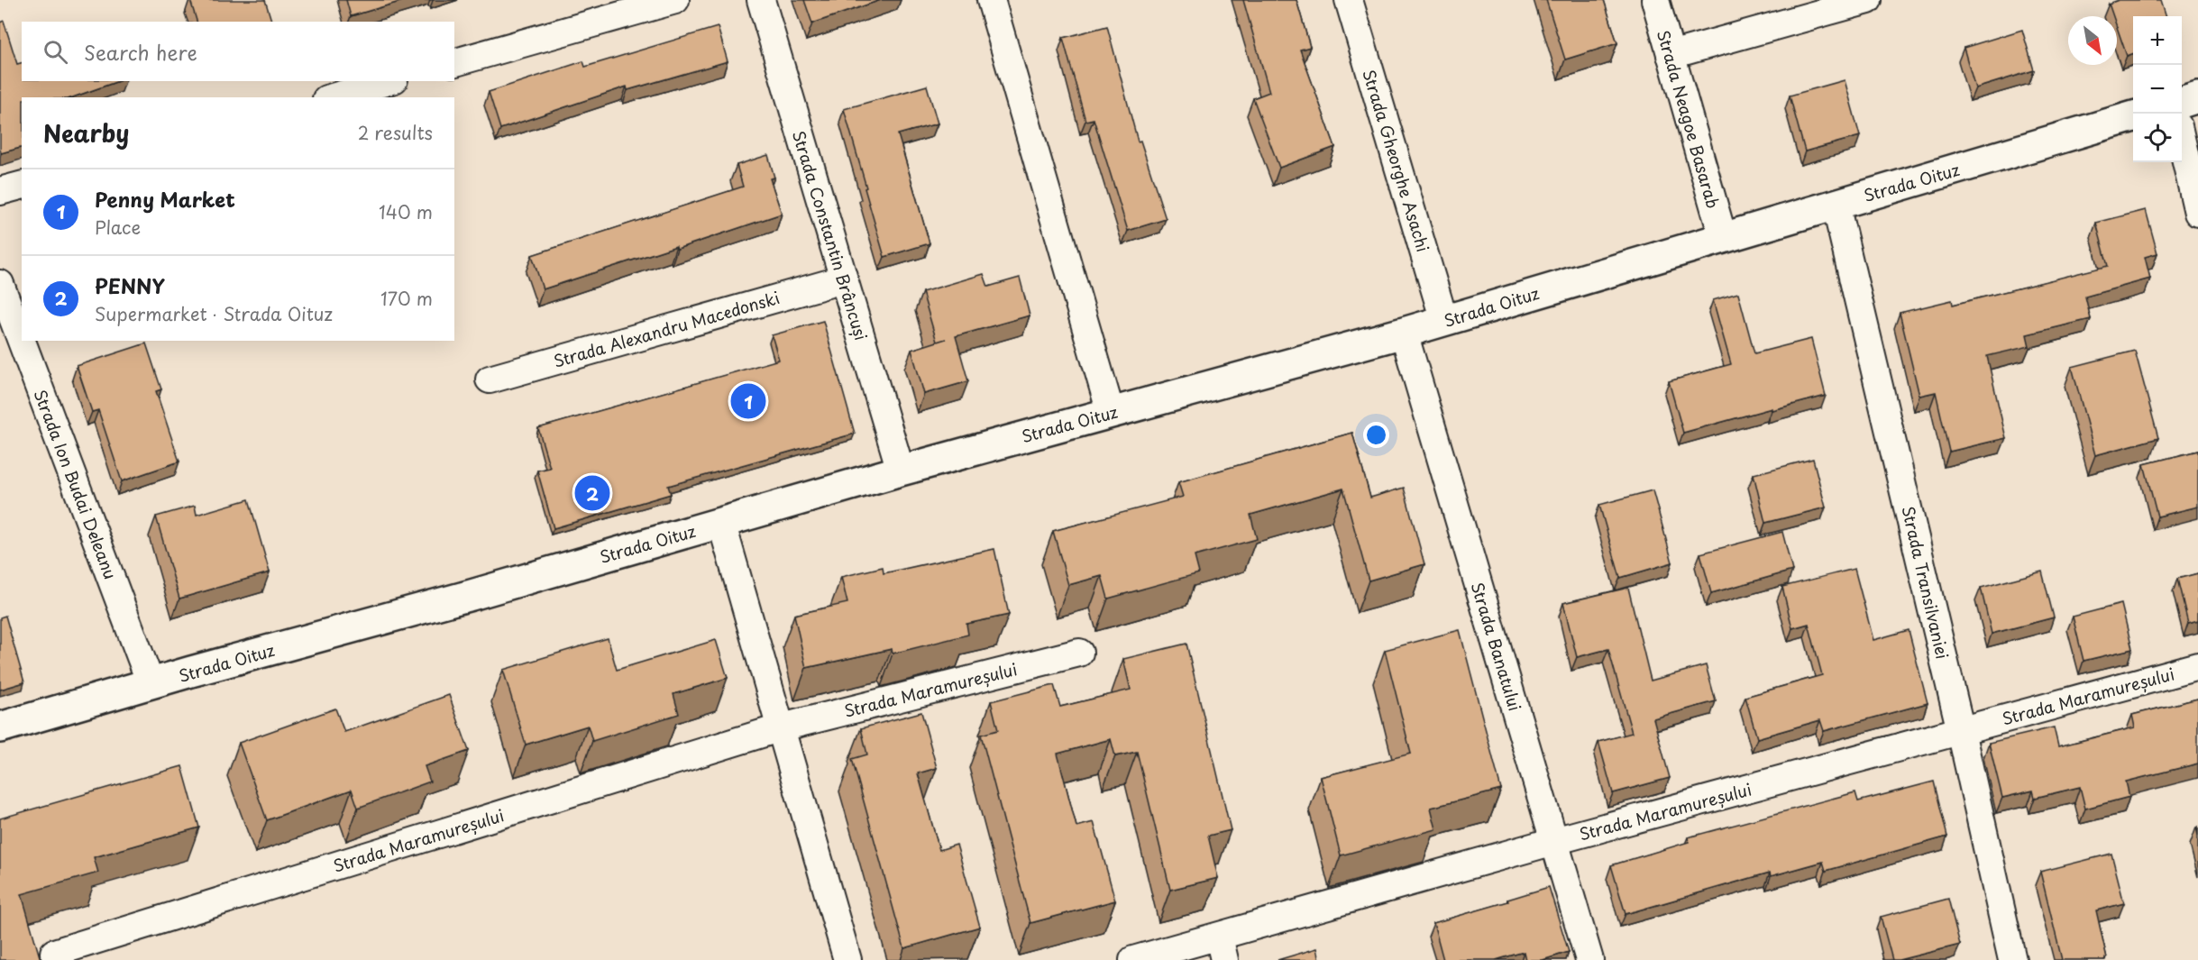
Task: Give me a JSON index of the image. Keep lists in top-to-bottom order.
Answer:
{
  "streets": {
    "main road": ["Strada Oituz"],
    "street": [
      "Strada Neagoe Basarab",
      "Strada Gheorghe Asachi",
      "Strada Constantin Brâncuși",
      "Strada Alexandru Macedonski",
      "Strada Ion Budai Deleanu",
      "Strada Transilvaniei",
      "Strada Banatului",
      "Strada Maramureșului"
    ]
  },
  "crossings": [
    ["Strada Neagoe Basarab", "Strada Oituz"],
    ["Strada Gheorghe Asachi", "Strada Oituz"],
    ["Strada Oituz", "Strada Constantin Brâncuși"],
    ["Strada Oituz", "Strada Ion Budai Deleanu"],
    ["Strada Oituz", "Strada Transilvaniei"],
    ["Strada Oituz", "Strada Banatului"],
    ["Strada Constantin Brâncuși", "Strada Alexandru Macedonski"],
    ["Strada Transilvaniei", "Strada Maramureșului"],
    ["Strada Banatului", "Strada Maramureșului"]
  ],
  "north": "bottom right",
  "page": {
    "map_buttons": ["+", "−"],
    "search": "Search here",
    "heading": ["Nearby", "2 results"],
    "list": [
      {
        "mark": "1",
        "name": "Penny Market",
        "note": "Place",
        "value": "140 m"
      },
      {
        "mark": "2",
        "name": "PENNY",
        "note": "Supermarket · Strada Oituz",
        "value": "170 m"
      }
    ],
    "pins": ["1", "2"]
  }
}
